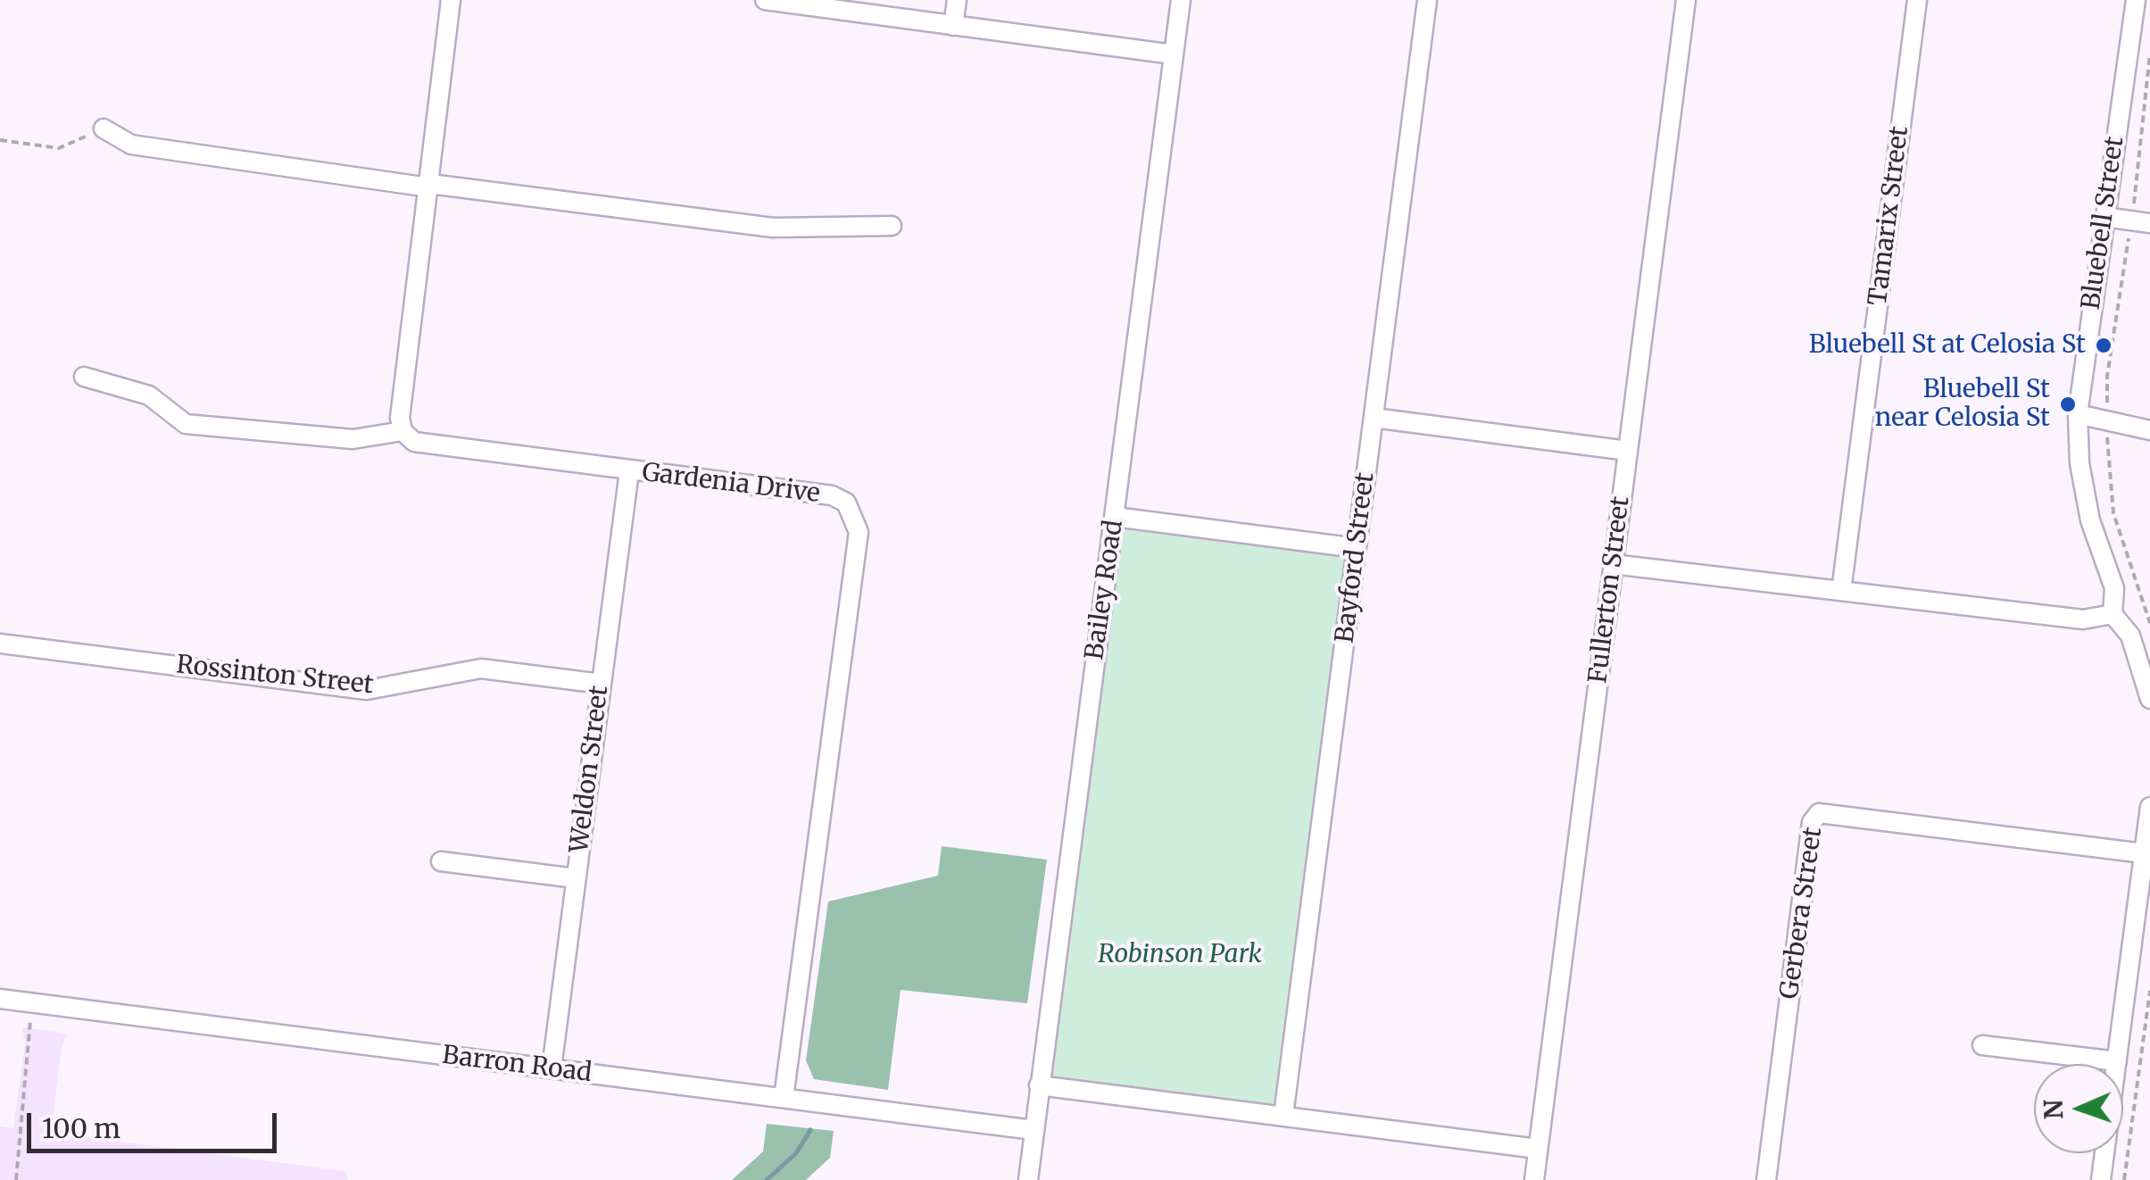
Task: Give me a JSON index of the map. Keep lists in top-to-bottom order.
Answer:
{
  "streets": {
    "street": [
      "Tamarix Street",
      "Bluebell Street",
      "Gardenia Drive",
      "Bayford Street",
      "Bailey Road",
      "Fullerton Street",
      "Rossinton Street",
      "Weldon Street",
      "Gerbera Street",
      "Barron Road"
    ]
  },
  "crossings": [
    ["Gardenia Drive", "Weldon Street"],
    ["Gardenia Drive", "Barron Road"],
    ["Bailey Road", "Barron Road"],
    ["Rossinton Street", "Weldon Street"],
    ["Weldon Street", "Barron Road"]
  ],
  "parks": ["Robinson Park"],
  "places": ["Bluebell St at Celosia St", "Bluebell St near Celosia St"],
  "scale_bar": "100 m",
  "north": "left"
}
